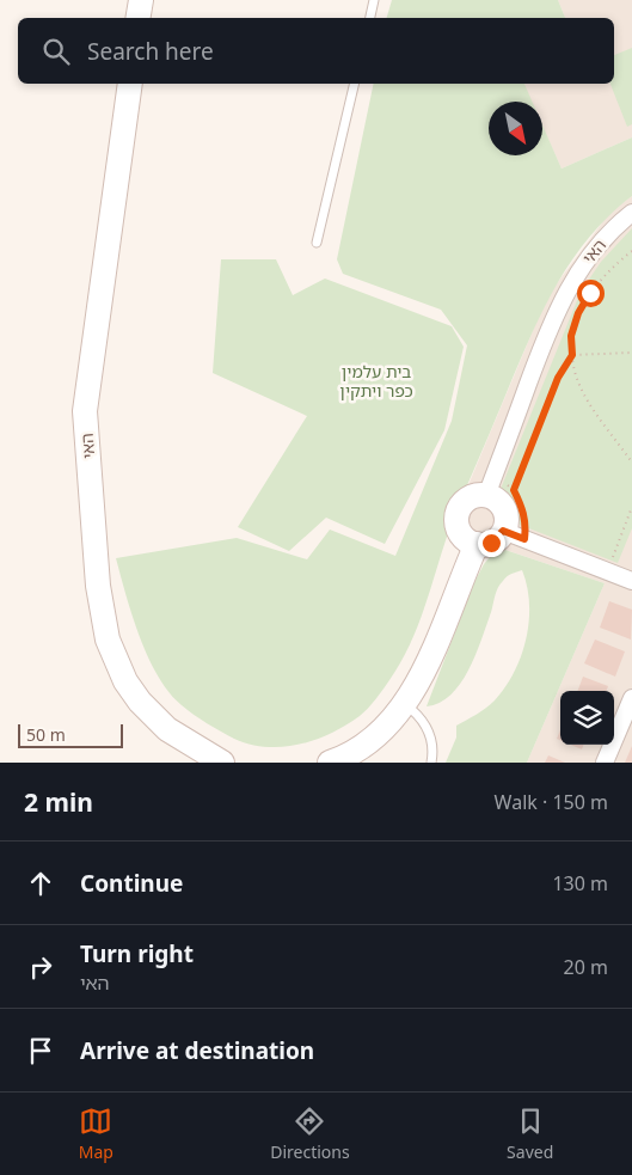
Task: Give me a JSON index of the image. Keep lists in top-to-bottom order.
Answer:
{
  "streets": {
    "street": ["האי"]
  },
  "parks": ["בית עלמין כפר ויתקין"],
  "scale_bar": "50 m",
  "north": "bottom right",
  "page": {
    "search": "Search here",
    "scale": "50 m",
    "heading": ["2 min", "Walk · 150 m"],
    "list": [
      ["Continue", "130 m"],
      ["Turn right", "האי", "20 m"],
      "Arrive at destination"
    ],
    "nav": ["Map", "Directions", "Saved"]
  }
}
